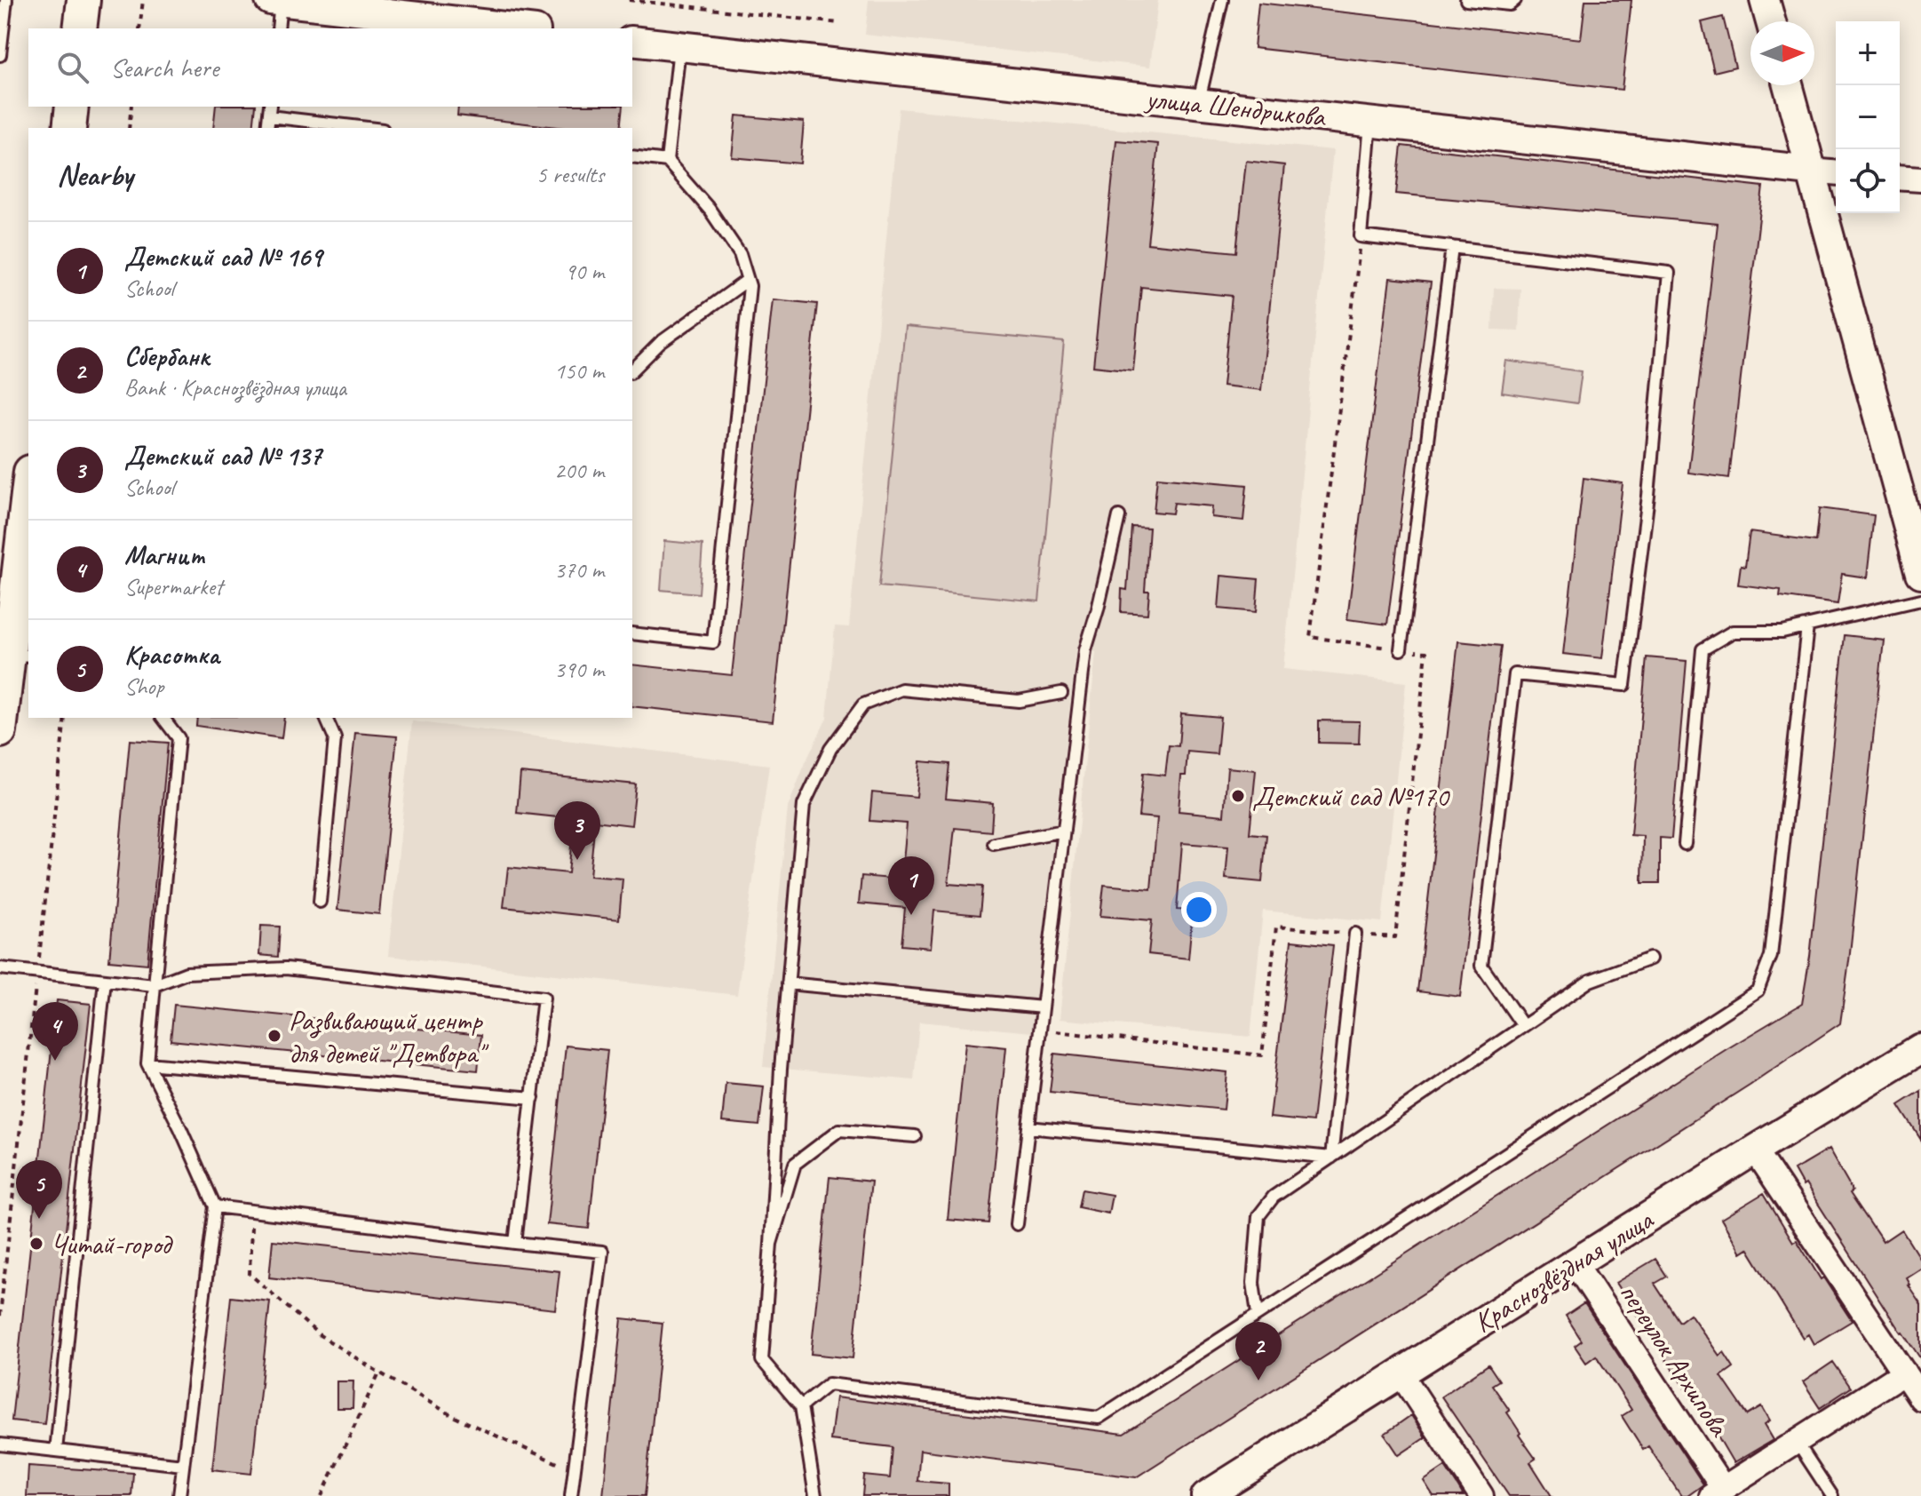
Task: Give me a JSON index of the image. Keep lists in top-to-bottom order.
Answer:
{
  "streets": {
    "street": ["улица Шендрикова", "Краснозвёздная улица", "переулок Архипова"]
  },
  "crossings": [
    ["Краснозвёздная улица", "переулок Архипова"]
  ],
  "places": ["Детский сад №170", "Развивающий центр для детей \"Детвора\"", "Читай-город"],
  "north": "right",
  "page": {
    "map_buttons": ["+", "−"],
    "search": "Search here",
    "heading": ["Nearby", "5 results"],
    "list": [
      {
        "mark": "1",
        "name": "Детский сад № 169",
        "note": "School",
        "value": "90 m"
      },
      {
        "mark": "2",
        "name": "Сбербанк",
        "note": "Bank · Краснозвёздная улица",
        "value": "150 m"
      },
      {
        "mark": "3",
        "name": "Детский сад № 137",
        "note": "School",
        "value": "200 m"
      },
      {
        "mark": "4",
        "name": "Магнит",
        "note": "Supermarket",
        "value": "370 m"
      },
      {
        "mark": "5",
        "name": "Красотка",
        "note": "Shop",
        "value": "390 m"
      }
    ],
    "pins": [
      "3",
      "1",
      "4",
      "5",
      "2"
    ]
  }
}
